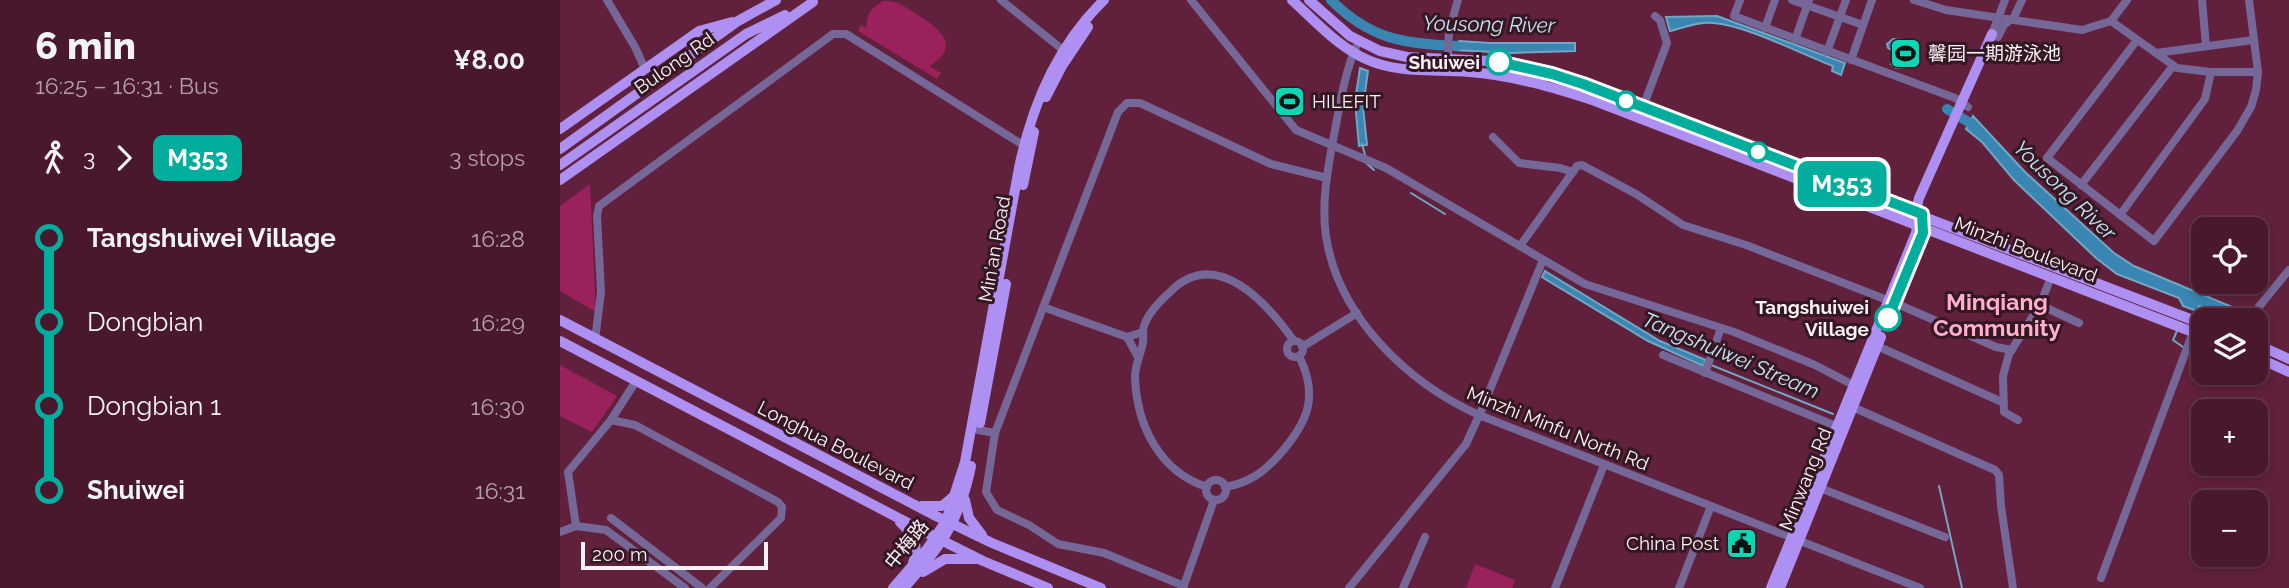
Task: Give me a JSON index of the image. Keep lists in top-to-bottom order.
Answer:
{
  "streets": {
    "main road": [
      "Bulong Rd",
      "Min'an Road",
      "Minzhi Boulevard",
      "Longhua Boulevard",
      "Minwang Rd",
      "中梅路"
    ],
    "street": ["Minzhi Minfu North Rd"]
  },
  "crossings": [
    ["Min'an Road", "Longhua Boulevard"],
    ["Min'an Road", "中梅路"],
    ["Minzhi Boulevard", "Minzhi Minfu North Rd"],
    ["Minzhi Boulevard", "Minwang Rd"],
    ["Minzhi Minfu North Rd", "Minwang Rd"],
    ["Longhua Boulevard", "中梅路"]
  ],
  "districts": ["Minqiang Community"],
  "water": ["Yousong River", "Tangshuiwei Stream"],
  "places": {
    "sports": ["馨园一期游泳池", "HILEFIT"],
    "other": ["Shuiwei", "Tangshuiwei Village"],
    "public building": ["China Post"]
  },
  "lines": ["bus line M353"],
  "scale_bar": "200 m",
  "page": {
    "heading": ["6 min", "16:25 – 16:31 · Bus", "¥8.00"],
    "on_map": "M353",
    "legs": ["3", "M353", "3 stops"],
    "list": [
      {
        "name": "Tangshuiwei Village",
        "value": "16:28"
      },
      {
        "name": "Dongbian",
        "value": "16:29"
      },
      {
        "name": "Dongbian 1",
        "value": "16:30"
      },
      {
        "name": "Shuiwei",
        "value": "16:31"
      }
    ],
    "map_buttons": ["+", "−"],
    "scale": "200 m"
  }
}
